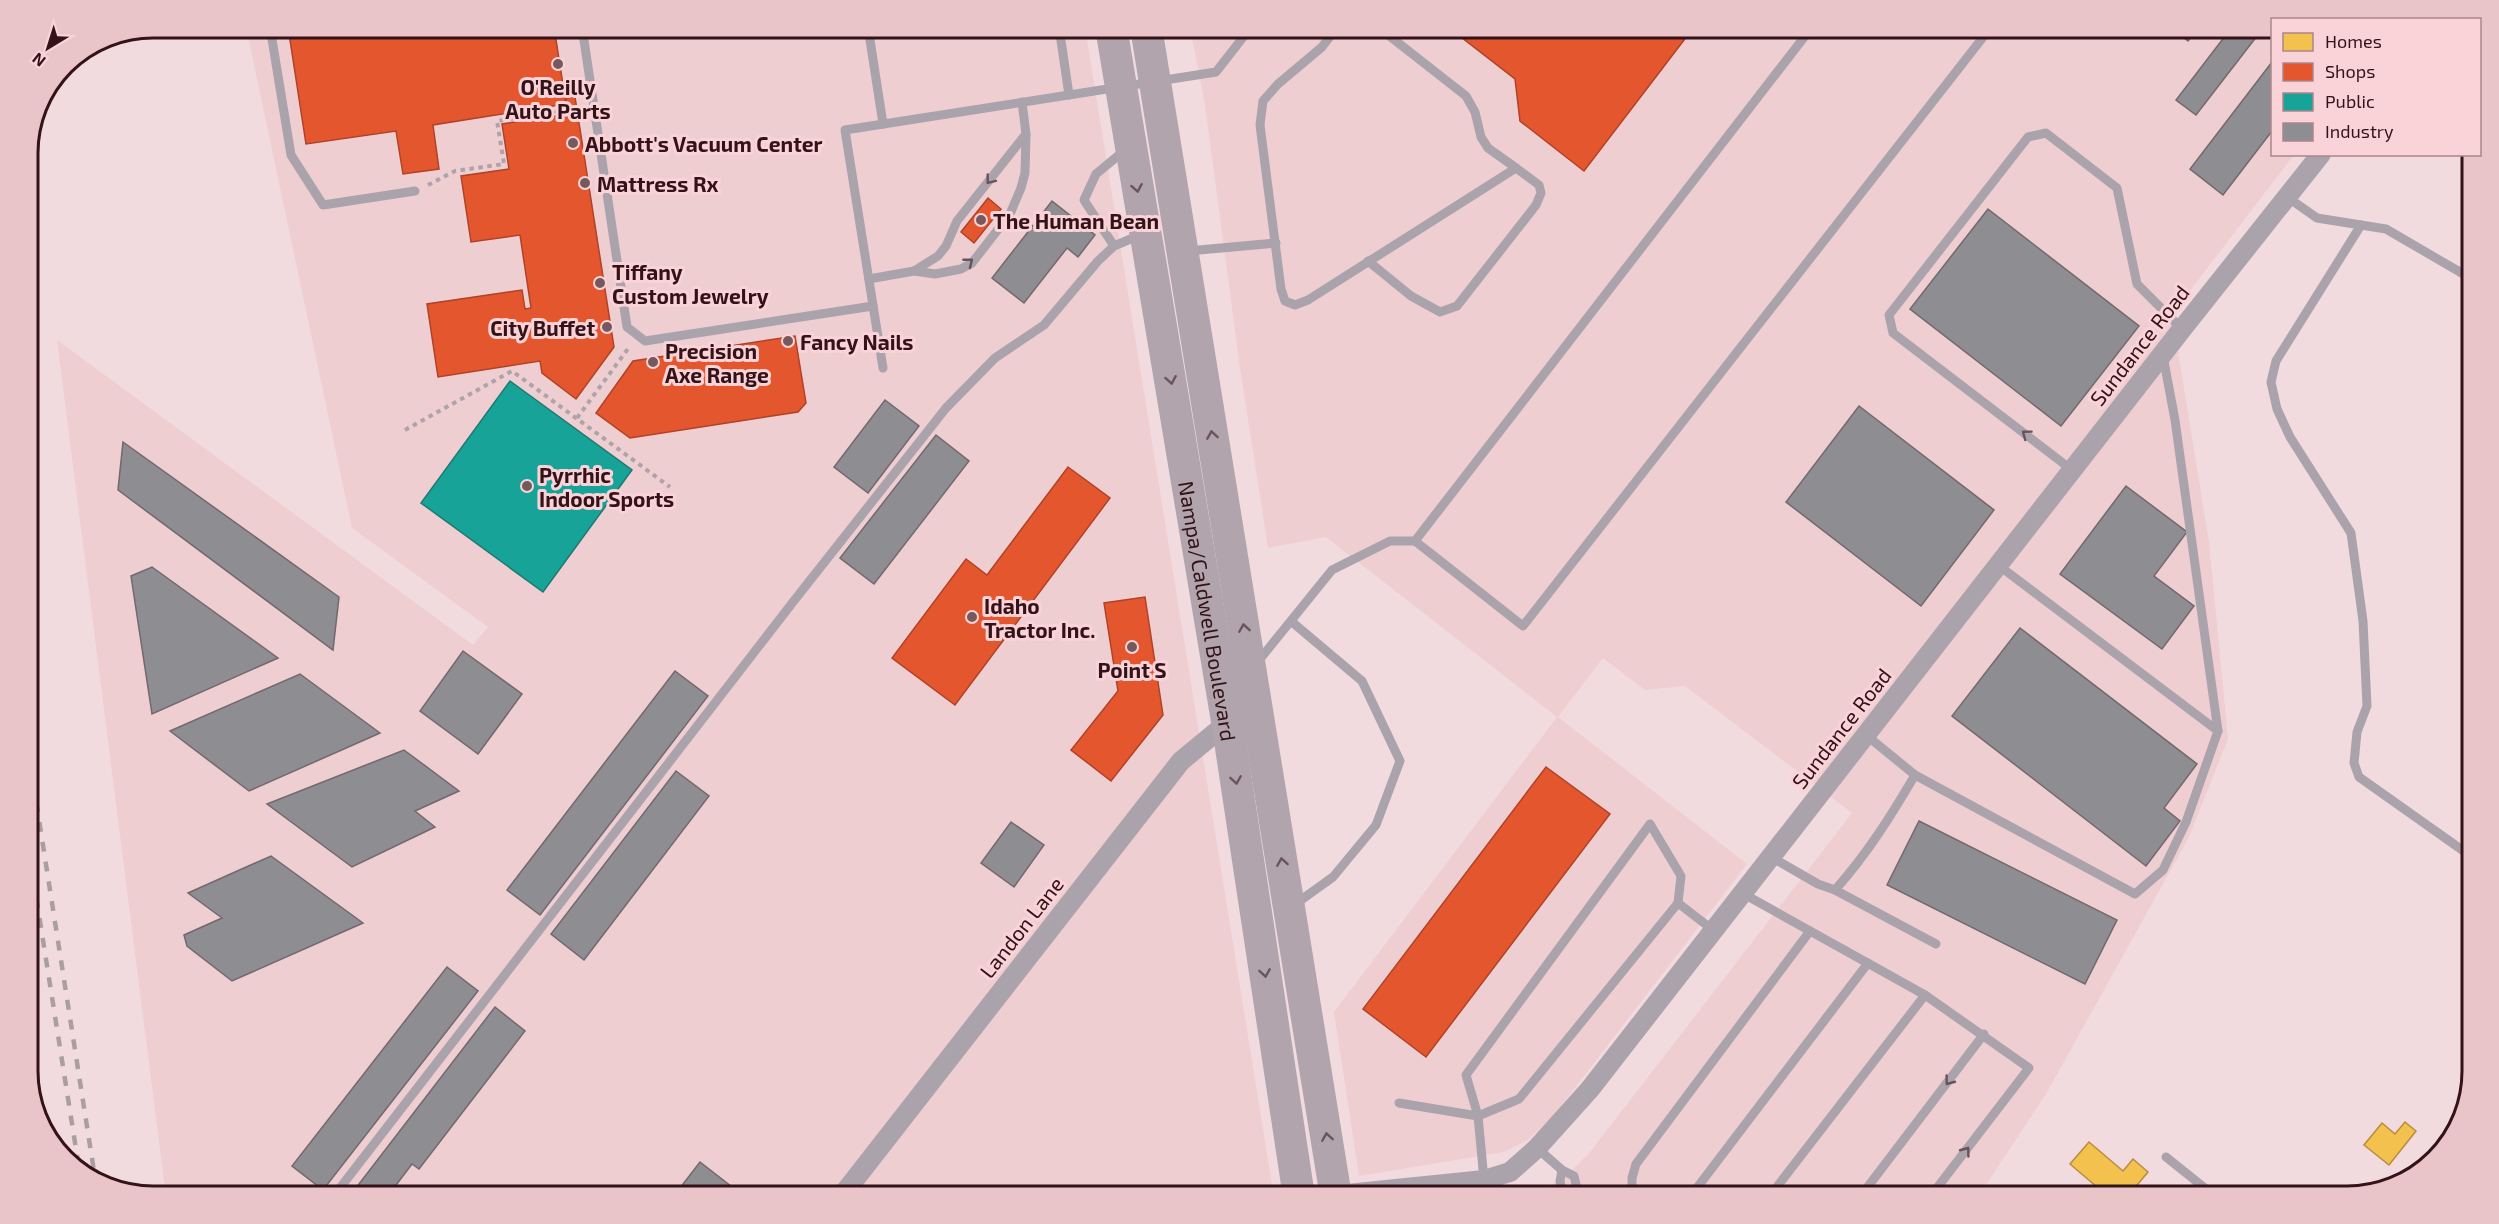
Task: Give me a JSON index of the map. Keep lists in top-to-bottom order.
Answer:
{
  "streets": {
    "main road": ["Nampa/Caldwell Boulevard"],
    "street": ["Sundance Road", "Landon Lane"]
  },
  "crossings": [
    ["Nampa/Caldwell Boulevard", "Landon Lane"]
  ],
  "places": [
    "O'Reilly Auto Parts",
    "Abbott's Vacuum Center",
    "Mattress Rx",
    "The Human Bean",
    "Tiffany Custom Jewelry",
    "City Buffet",
    "Fancy Nails",
    "Precision Axe Range",
    "Pyrrhic Indoor Sports",
    "Idaho Tractor Inc.",
    "Point S"
  ],
  "legend": [
    "Homes",
    "Shops",
    "Public",
    "Industry"
  ],
  "north": "bottom left"
}
